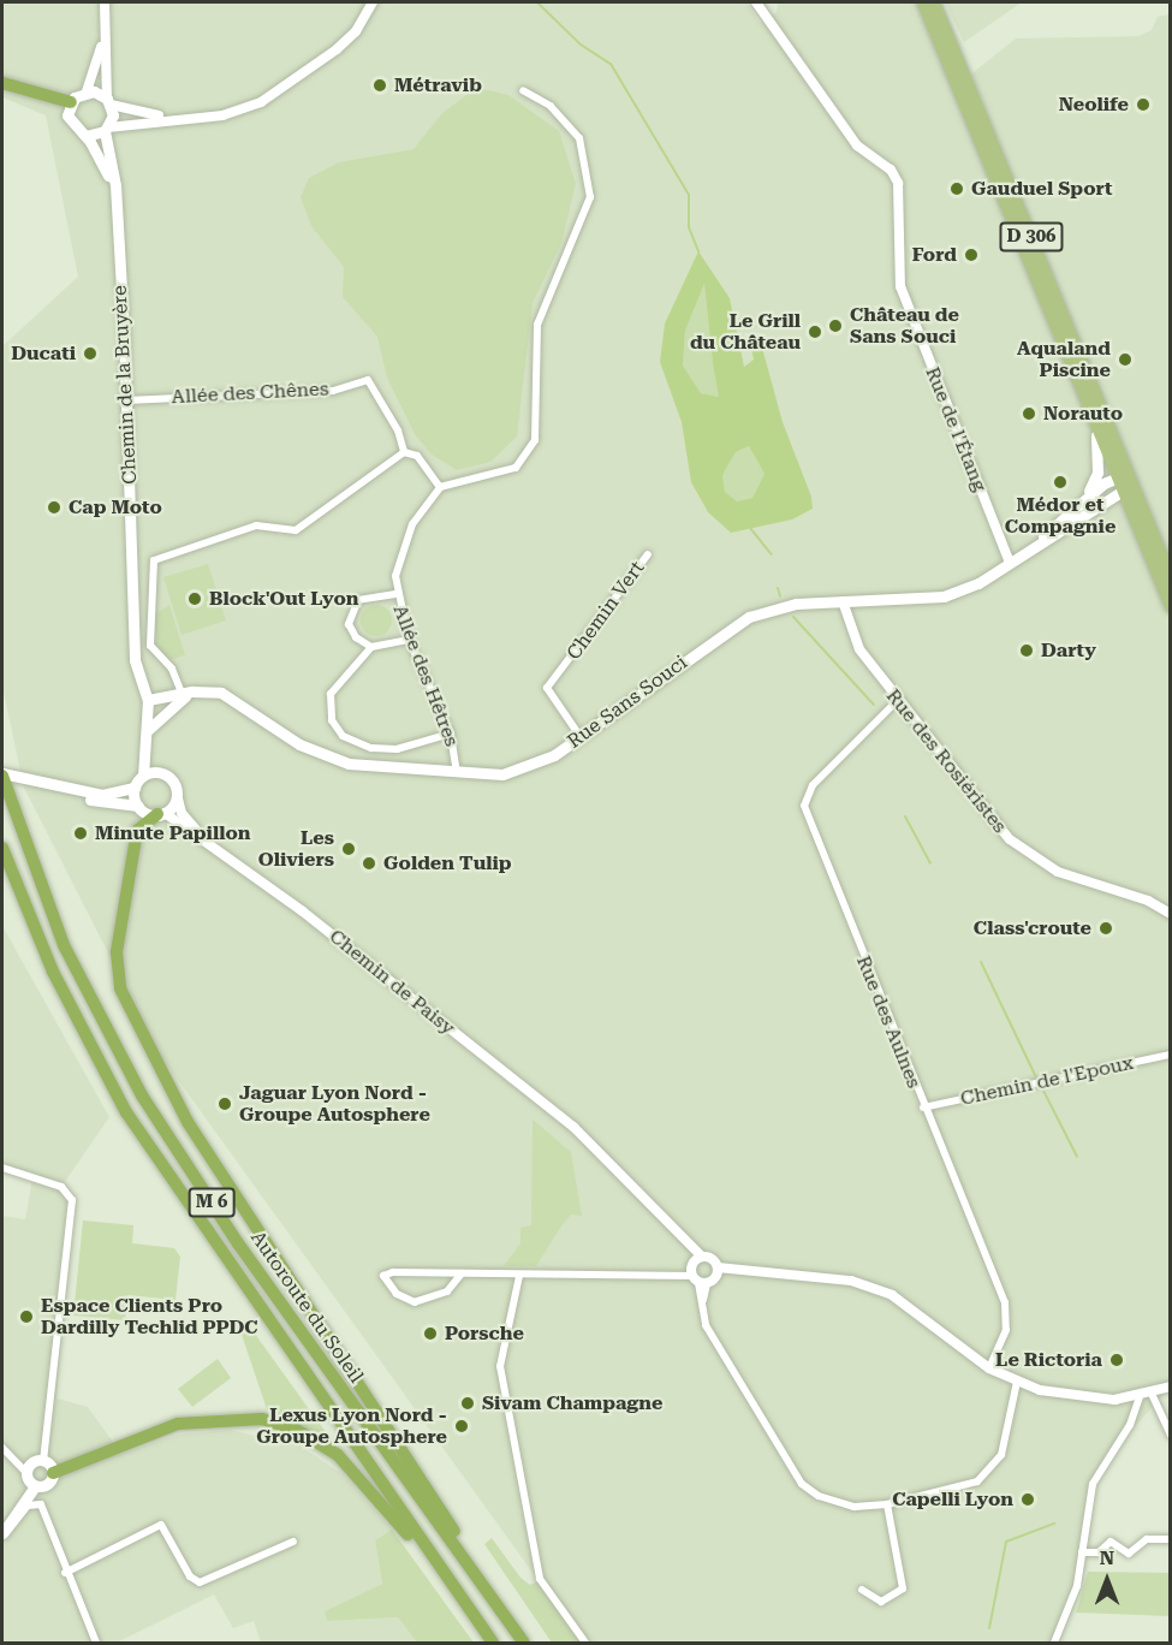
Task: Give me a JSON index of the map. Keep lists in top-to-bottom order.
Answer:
{
  "streets": {
    "highway": ["M 6", "Autoroute du Soleil"],
    "main road": ["D 306", "Chemin de la Bruyère", "Rue Sans Souci"],
    "street": [
      "Allée des Chênes",
      "Rue de l'Étang",
      "Chemin Vert",
      "Allée des Hêtres",
      "Rue des Rosiéristes",
      "Chemin de Paisy",
      "Rue des Aulnes",
      "Chemin de l'Epoux"
    ]
  },
  "crossings": [
    ["D 306", "Rue Sans Souci"],
    ["Chemin de la Bruyère", "Allée des Chênes"],
    ["Chemin de la Bruyère", "Rue Sans Souci"],
    ["Allée des Chênes", "Allée des Hêtres"],
    ["Rue de l'Étang", "Rue Sans Souci"],
    ["Chemin Vert", "Rue Sans Souci"],
    ["Allée des Hêtres", "Rue Sans Souci"],
    ["Rue Sans Souci", "Rue des Rosiéristes"],
    ["Rue des Rosiéristes", "Rue des Aulnes"],
    ["Rue des Aulnes", "Chemin de l'Epoux"]
  ],
  "places": [
    "Métravib",
    "Neolife",
    "Gauduel Sport",
    "Ford",
    "Château de Sans Souci",
    "Le Grill du Château",
    "Ducati",
    "Aqualand Piscine",
    "Norauto",
    "Médor et Compagnie",
    "Cap Moto",
    "Block'Out Lyon",
    "Darty",
    "Minute Papillon",
    "Les Oliviers",
    "Golden Tulip",
    "Class'croute",
    "Jaguar Lyon Nord - Groupe Autosphere",
    "Espace Clients Pro Dardilly Techlid PPDC",
    "Porsche",
    "Le Rictoria",
    "Sivam Champagne",
    "Lexus Lyon Nord - Groupe Autosphere",
    "Capelli Lyon"
  ],
  "north": "top"
}
